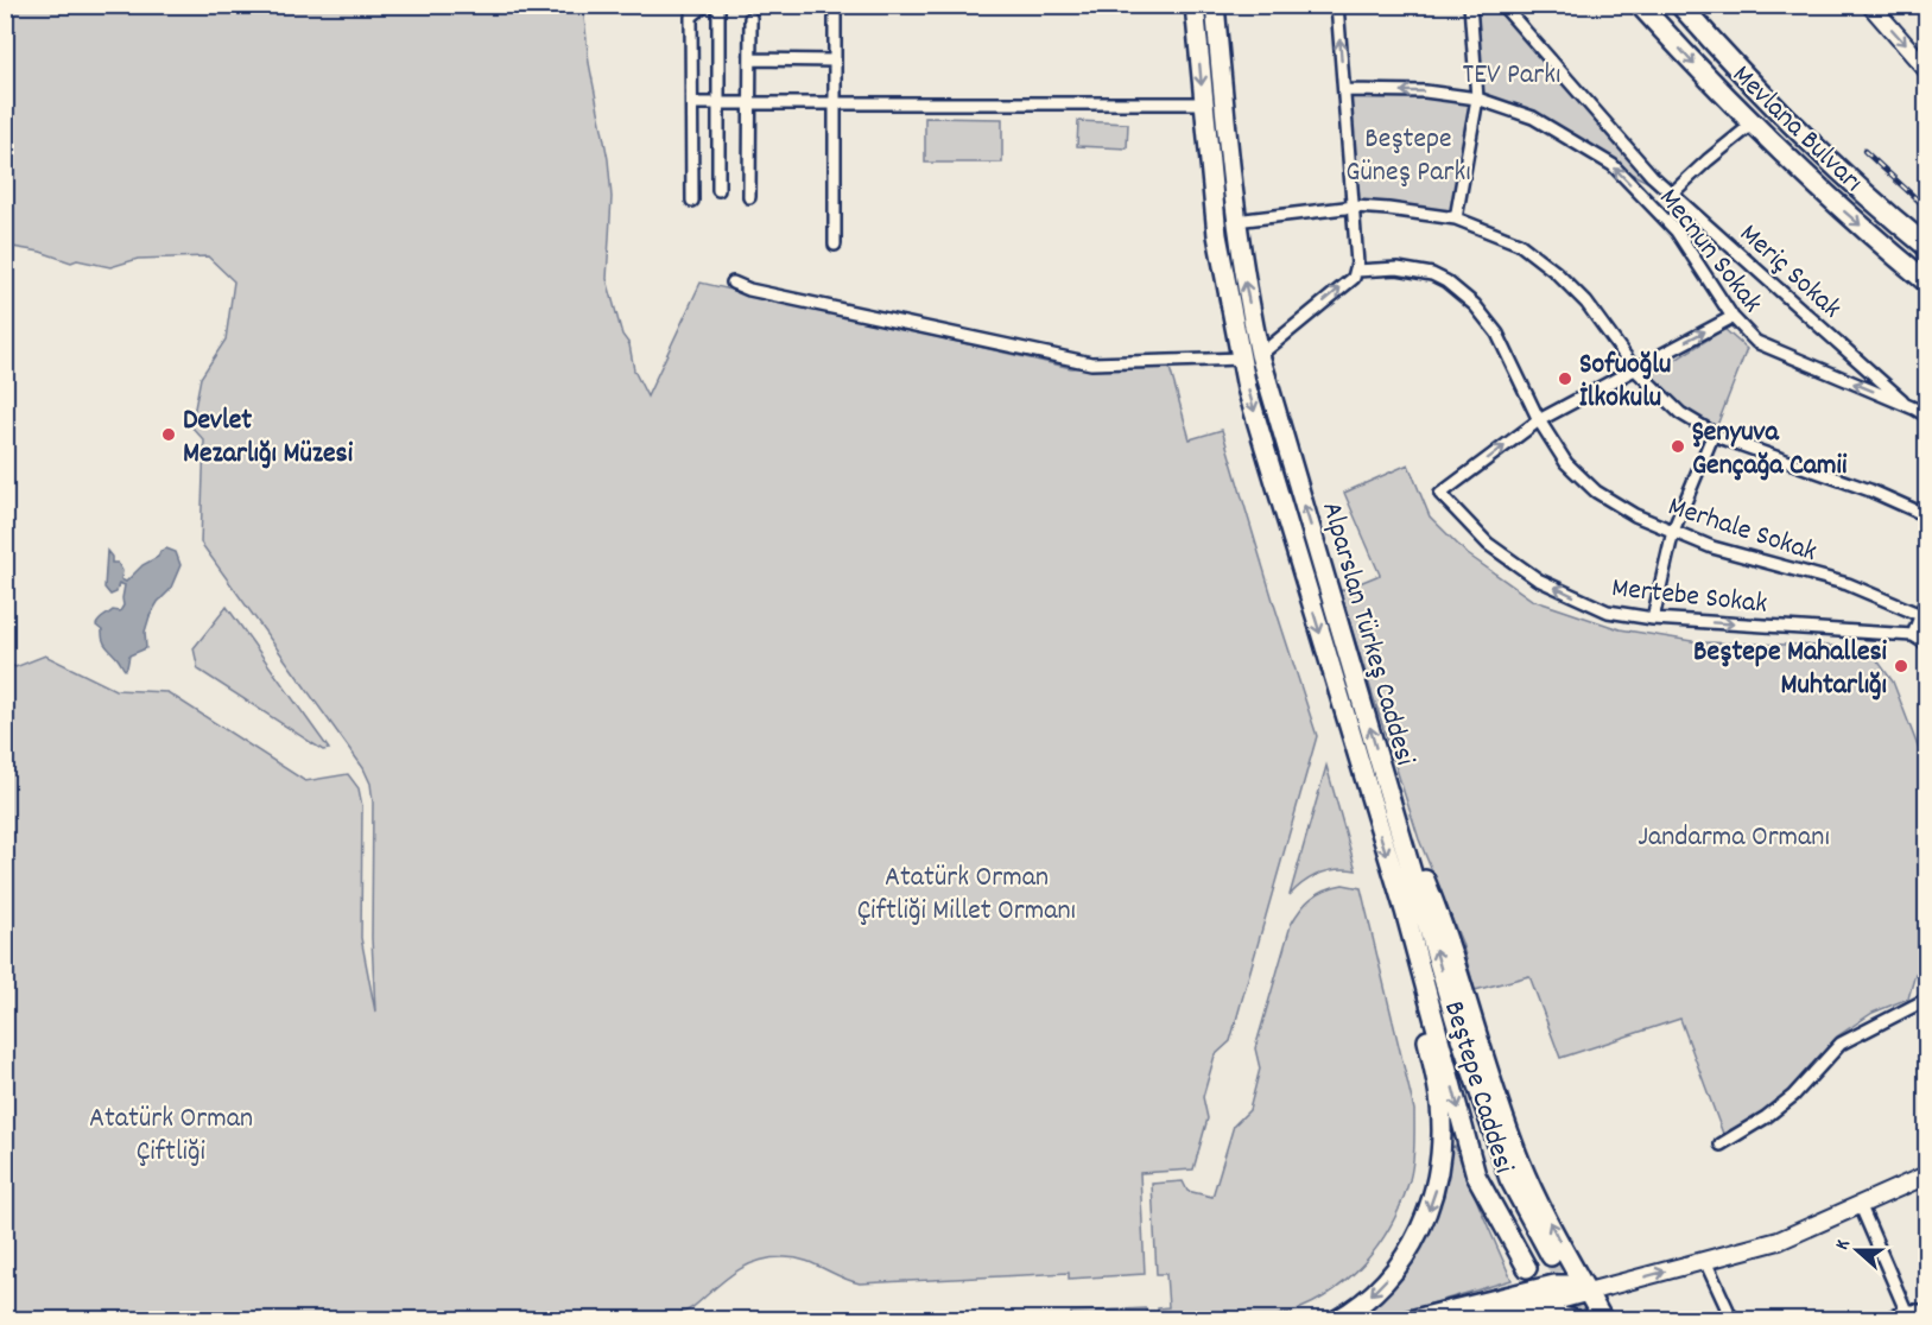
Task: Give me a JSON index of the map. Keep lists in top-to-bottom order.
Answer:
{
  "streets": {
    "highway": ["Mevlana Bulvarı"],
    "main road": ["Alparslan Türkeş Caddesi", "Beştepe Caddesi"],
    "street": [
      "Mecnun Sokak",
      "Meriç Sokak",
      "Merhale Sokak",
      "Mertebe Sokak"
    ]
  },
  "crossings": [
    ["Mecnun Sokak", "Meriç Sokak"],
    ["Merhale Sokak", "Mertebe Sokak"],
    ["Alparslan Türkeş Caddesi", "Beştepe Caddesi"]
  ],
  "one_way": ["Mecnun Sokak"],
  "parks": [
    "TEV Parkı",
    "Beştepe Güneş Parkı",
    "Jandarma Ormanı",
    "Atatürk Orman Çiftliği Millet Ormanı",
    "Atatürk Orman Çiftliği"
  ],
  "places": [
    "Sofuoğlu İlkokulu",
    "Devlet Mezarlığı Müzesi",
    "Şenyuva Gençağa Camii",
    "Beştepe Mahallesi Muhtarlığı"
  ],
  "north": "left"
}
